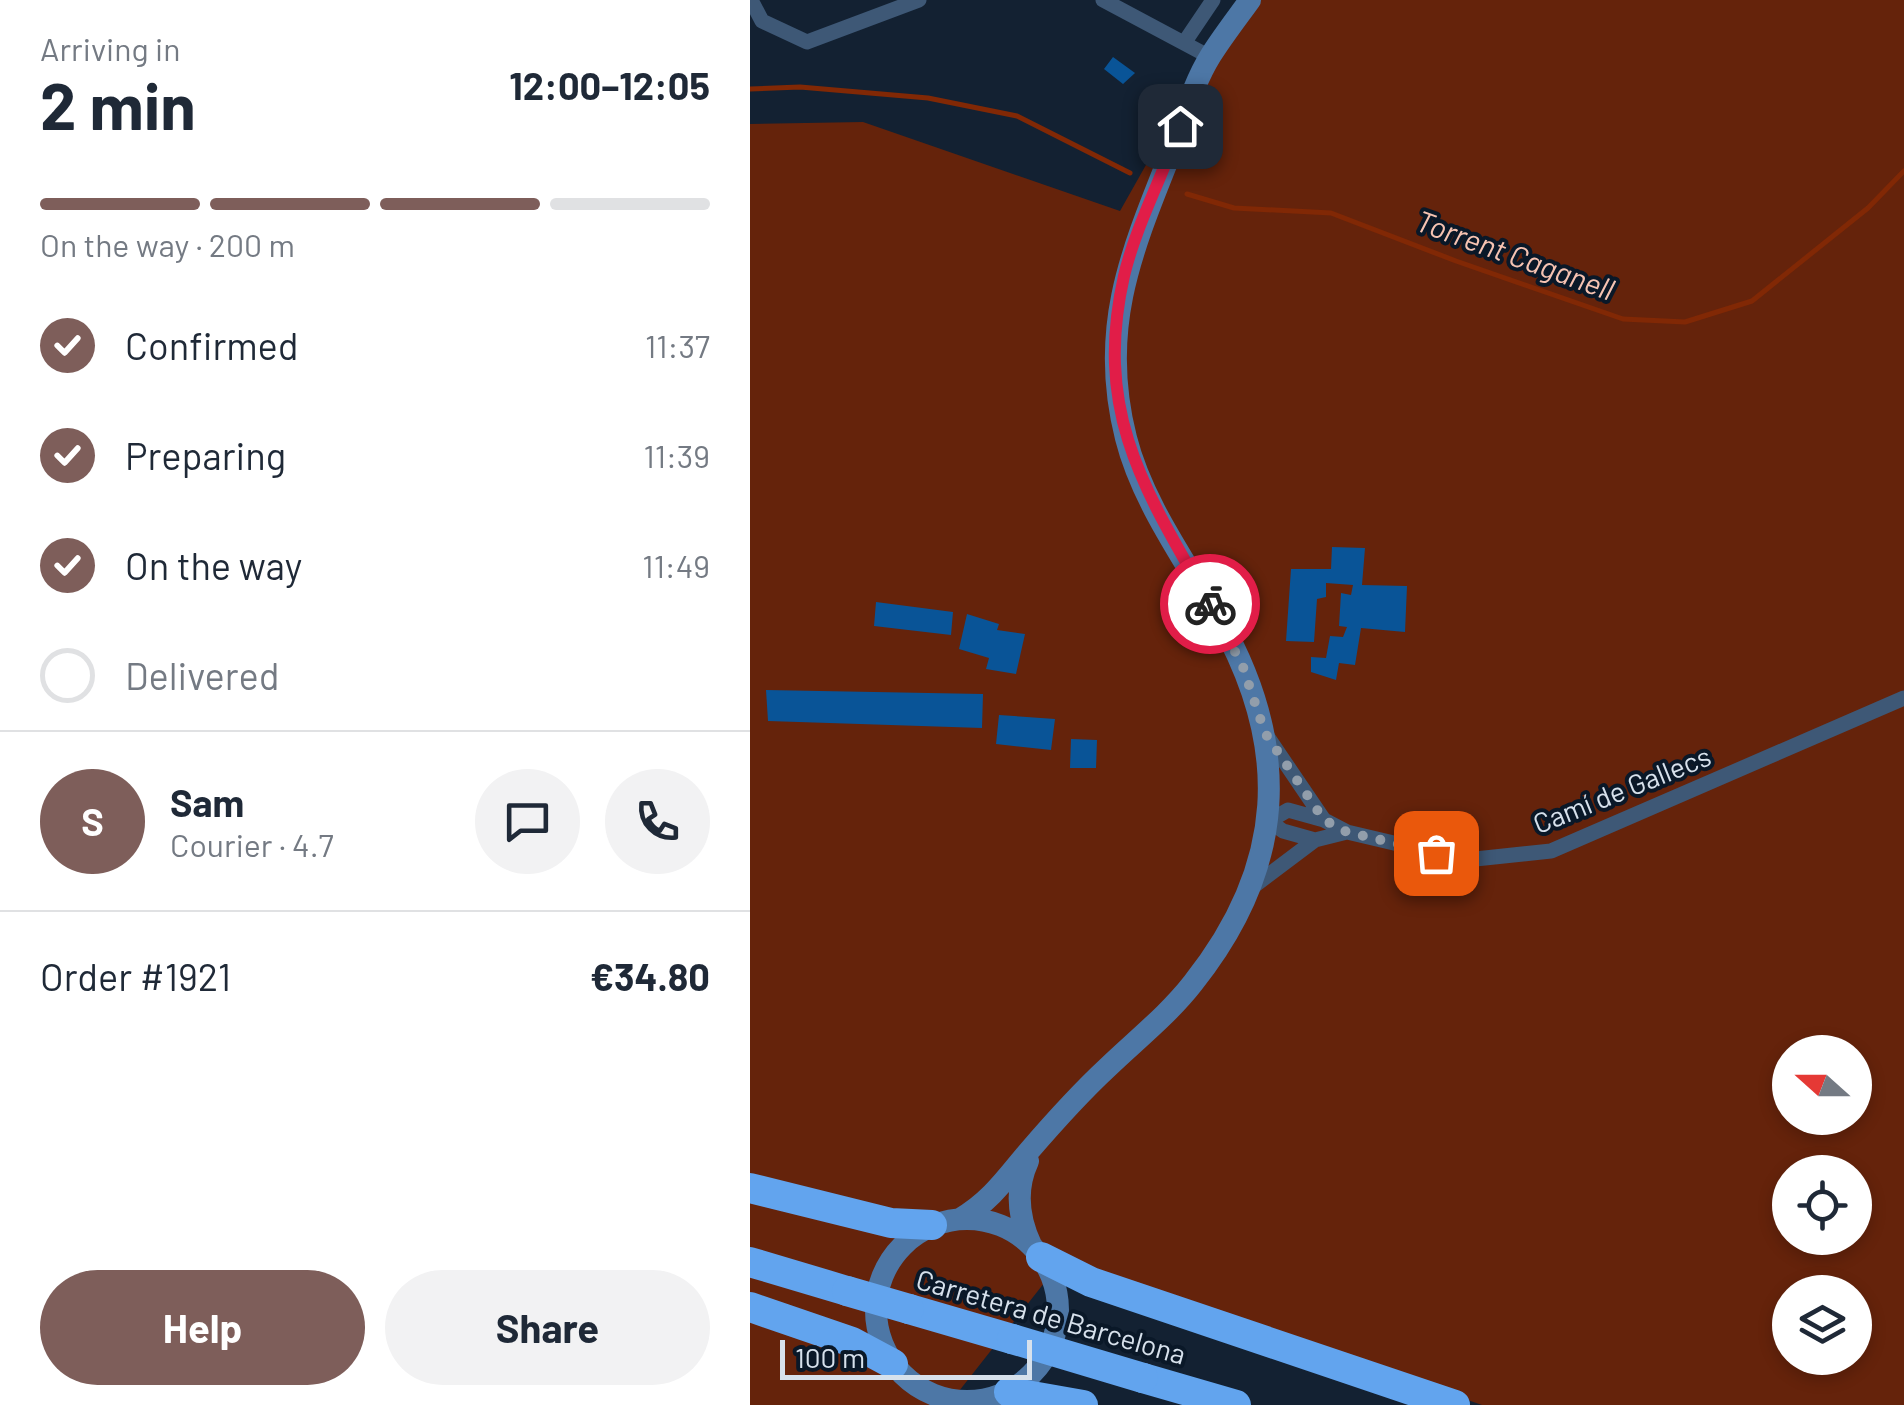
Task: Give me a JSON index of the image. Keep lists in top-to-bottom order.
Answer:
{
  "streets": {
    "highway": ["Carretera de Barcelona"],
    "street": ["Camí de Gallecs"]
  },
  "water": ["Torrent Caganell"],
  "scale_bar": "100 m",
  "north": "left",
  "page": {
    "heading": ["2 min", "Arriving in", "12:00–12:05"],
    "panel": [
      "Sam",
      "Courier · 4.7",
      "Order #1921",
      "€34.80"
    ],
    "bar": "On the way · 200 m",
    "list": [
      ["Confirmed", "11:37"],
      ["Preparing", "11:39"],
      ["On the way", "11:49"],
      "Delivered"
    ],
    "round": "S",
    "buttons": ["Help", "Share"],
    "scale": "100 m"
  }
}
